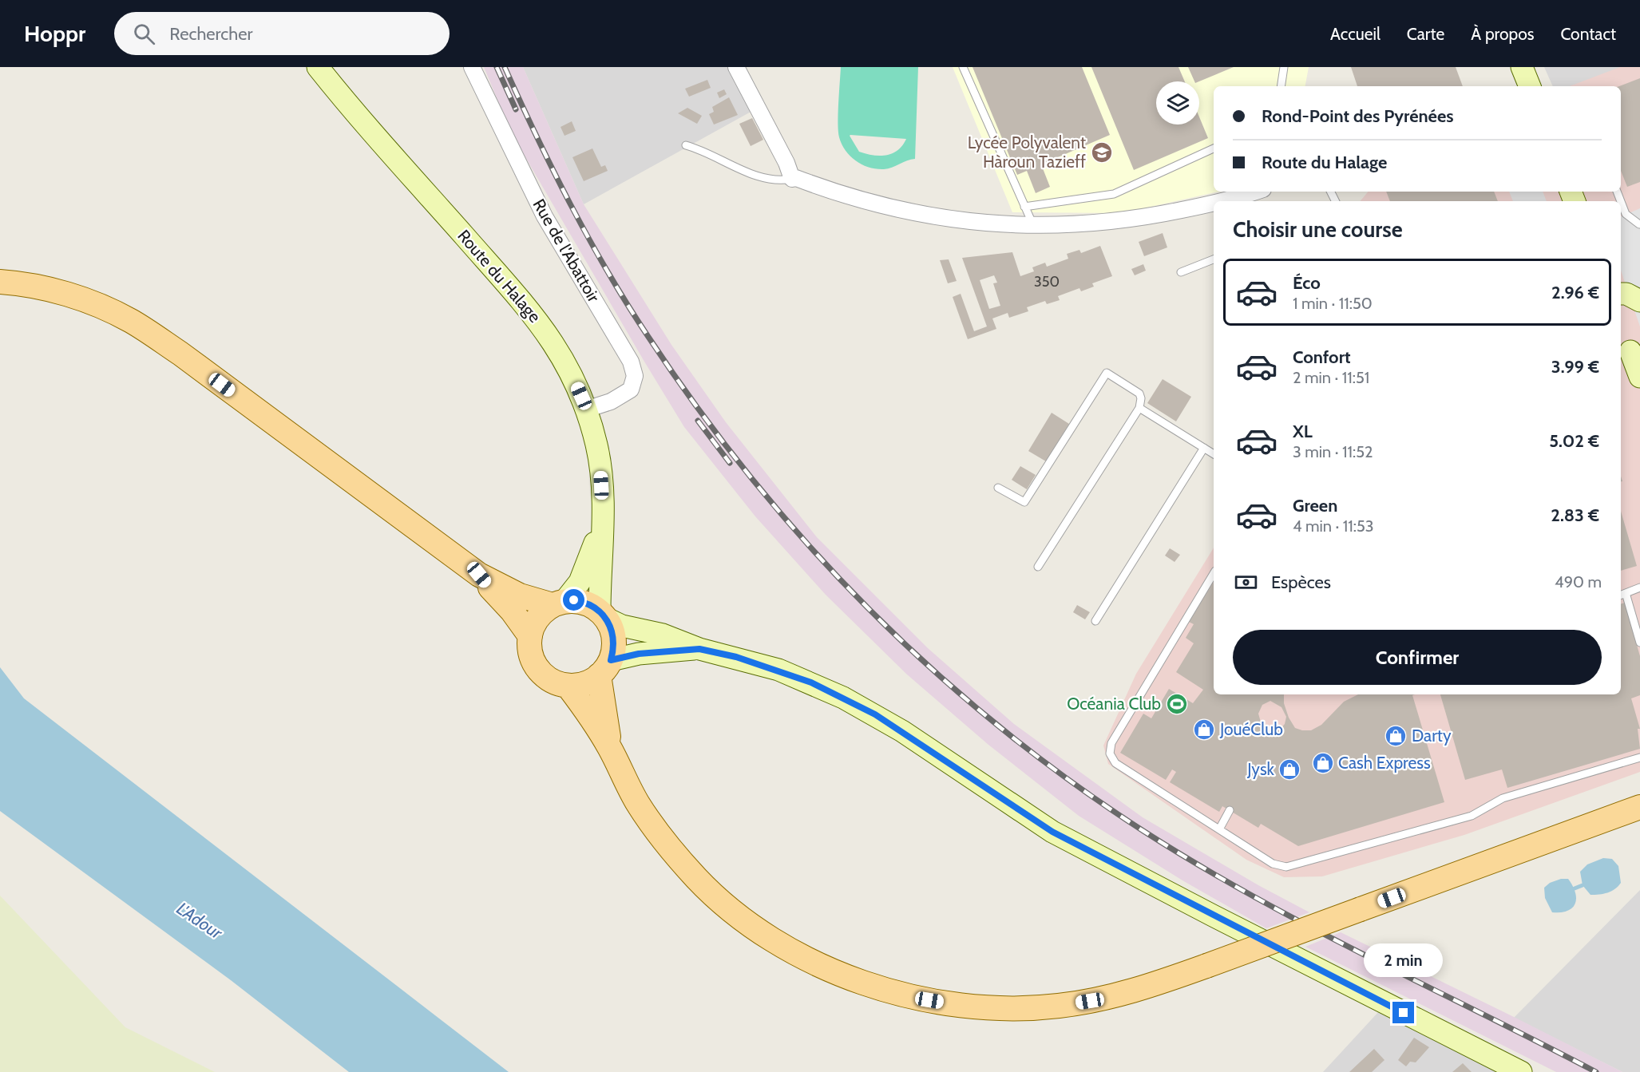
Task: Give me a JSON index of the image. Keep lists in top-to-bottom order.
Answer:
{
  "streets": {
    "main road": ["Route du Halage"],
    "street": ["Rue de l'Abattoir"]
  },
  "crossings": [
    ["Rue de l'Abattoir", "Route du Halage"]
  ],
  "water": ["L'Adour"],
  "places": {
    "school or university": ["Lycée Polyvalent Hàroun Tazieff"],
    "sports": ["Océania Club"],
    "shop": [
      "JouéClub",
      "Darty",
      "Cash Express",
      "Jysk"
    ]
  },
  "house_numbers": ["350"],
  "page": {
    "header": "Hoppr",
    "search": "Rechercher",
    "nav": [
      "Accueil",
      "Carte",
      "À propos",
      "Contact"
    ],
    "banner": ["Rond-Point des Pyrénées", "Route du Halage"],
    "heading": "Choisir une course",
    "list": [
      {
        "name": "Éco",
        "note": "1 min · 11:50",
        "value": "2.96 €"
      },
      {
        "name": "Confort",
        "note": "2 min · 11:51",
        "value": "3.99 €"
      },
      {
        "name": "XL",
        "note": "3 min · 11:52",
        "value": "5.02 €"
      },
      {
        "name": "Green",
        "note": "4 min · 11:53",
        "value": "2.83 €"
      }
    ],
    "pay": ["Espèces", "490 m"],
    "buttons": "Confirmer",
    "bubble": "2 min"
  }
}
